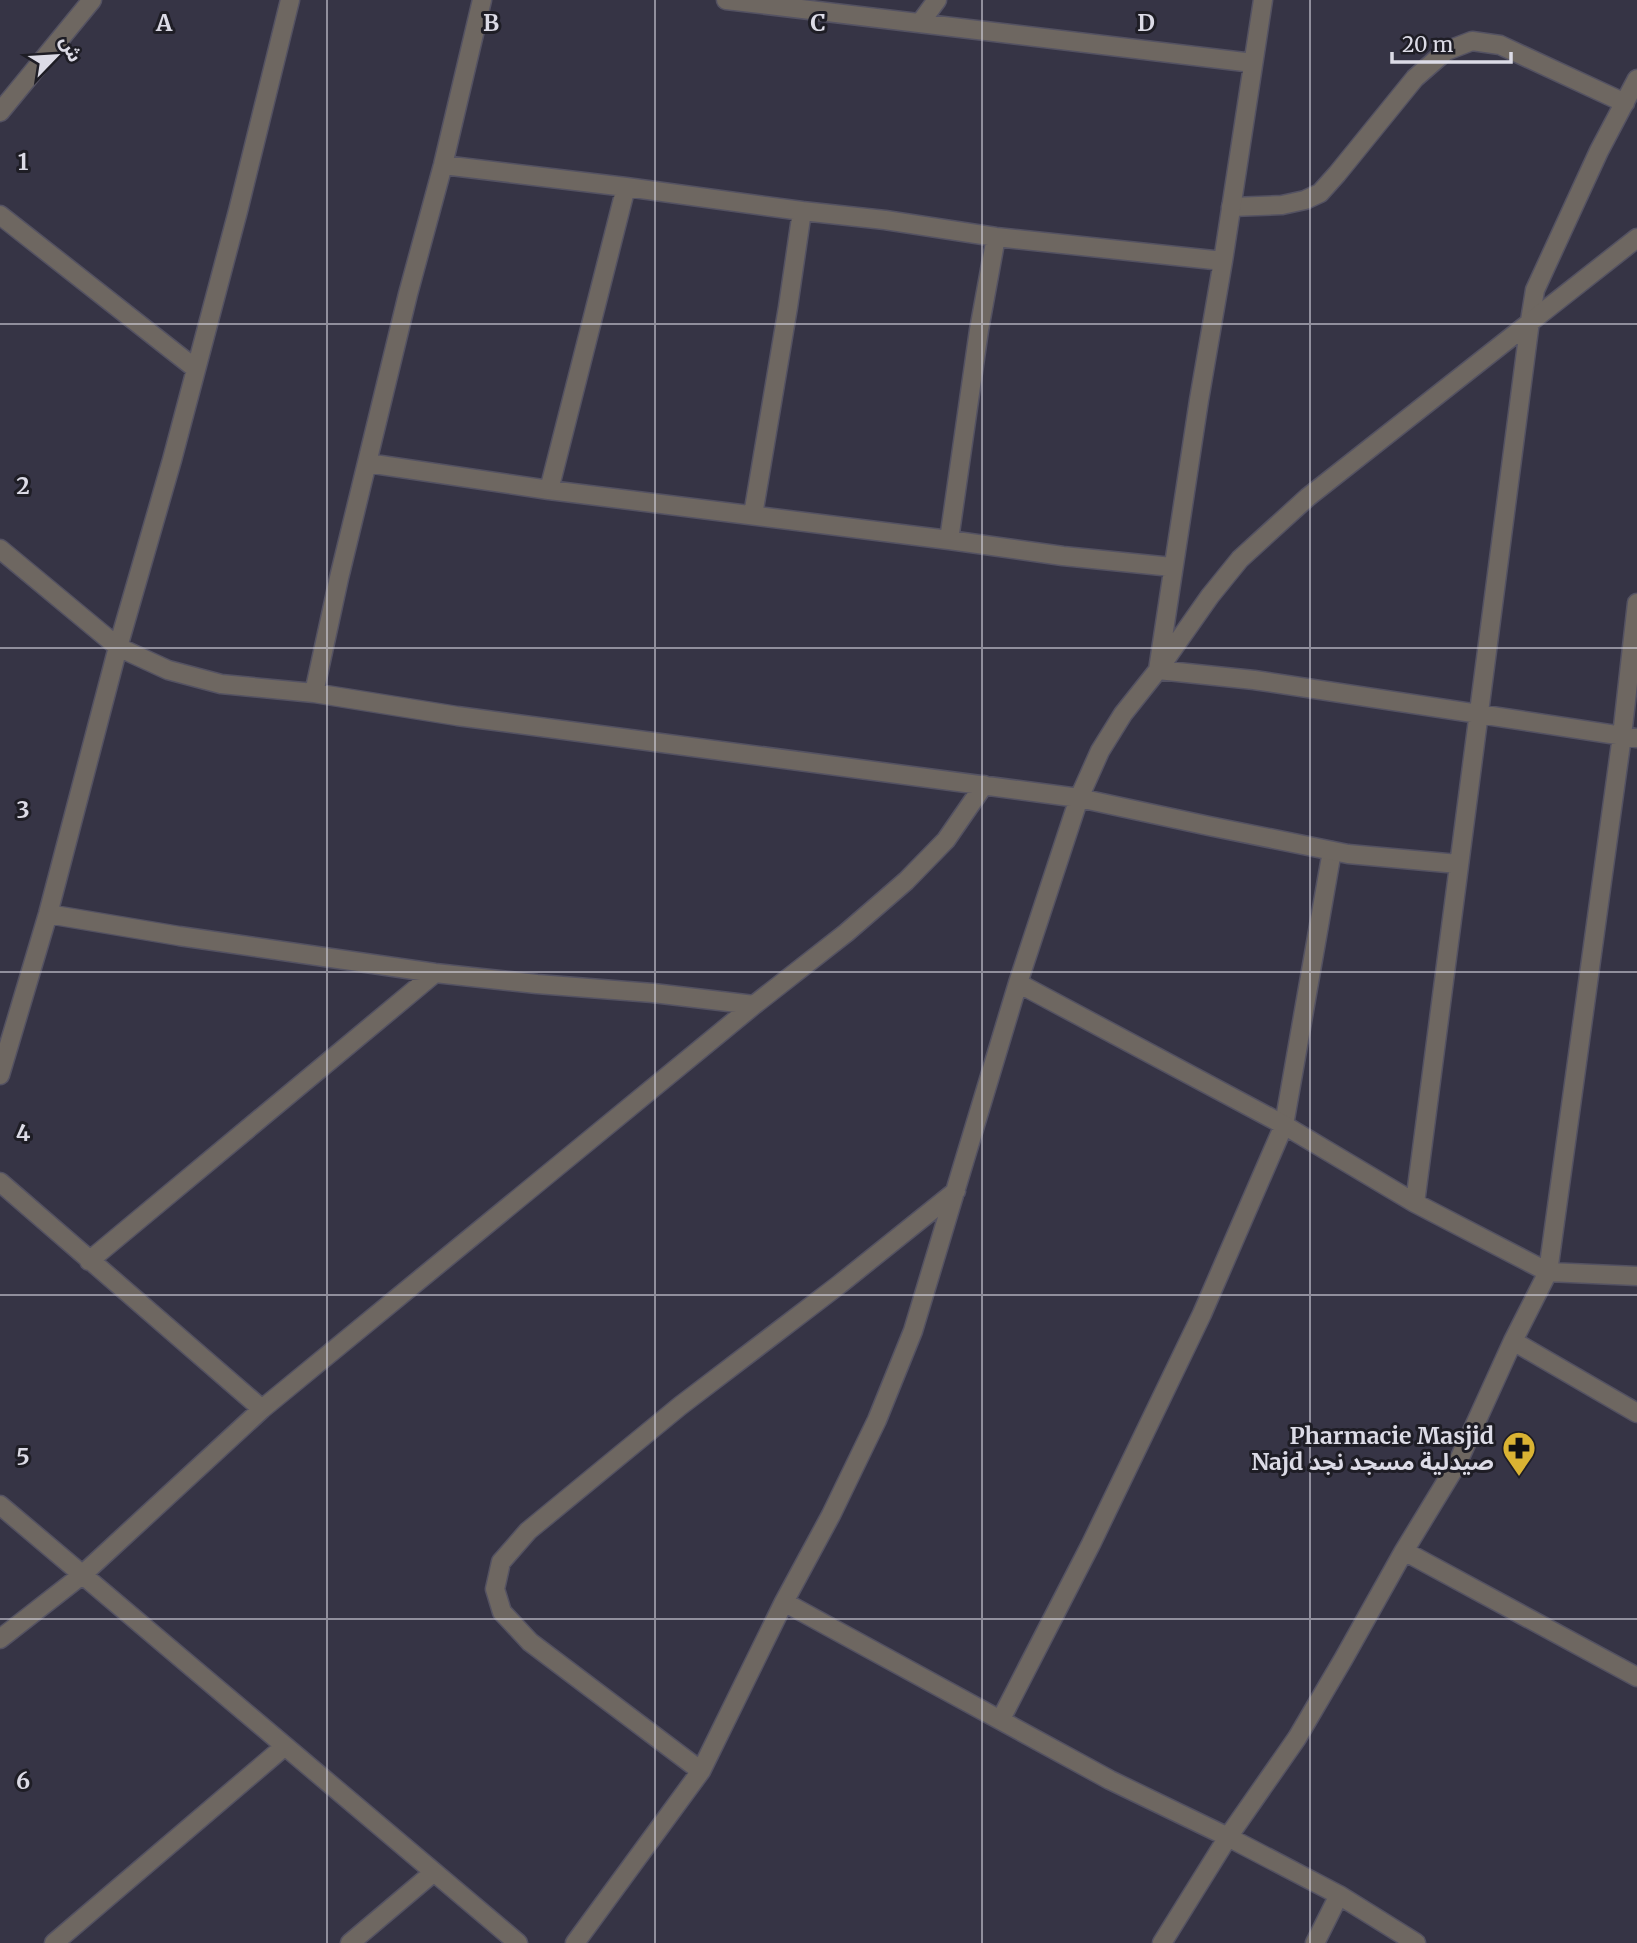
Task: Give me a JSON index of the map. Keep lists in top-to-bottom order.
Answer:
{
  "places": {
    "pharmacy": ["Pharmacie Masjid Najd صيدلية مسجد نجد"]
  },
  "scale_bar": "20 m",
  "north": "top right",
  "grid": {
    "columns": [
      "A",
      "B",
      "C",
      "D"
    ],
    "rows": [
      "1",
      "2",
      "3",
      "4",
      "5",
      "6"
    ]
  }
}
